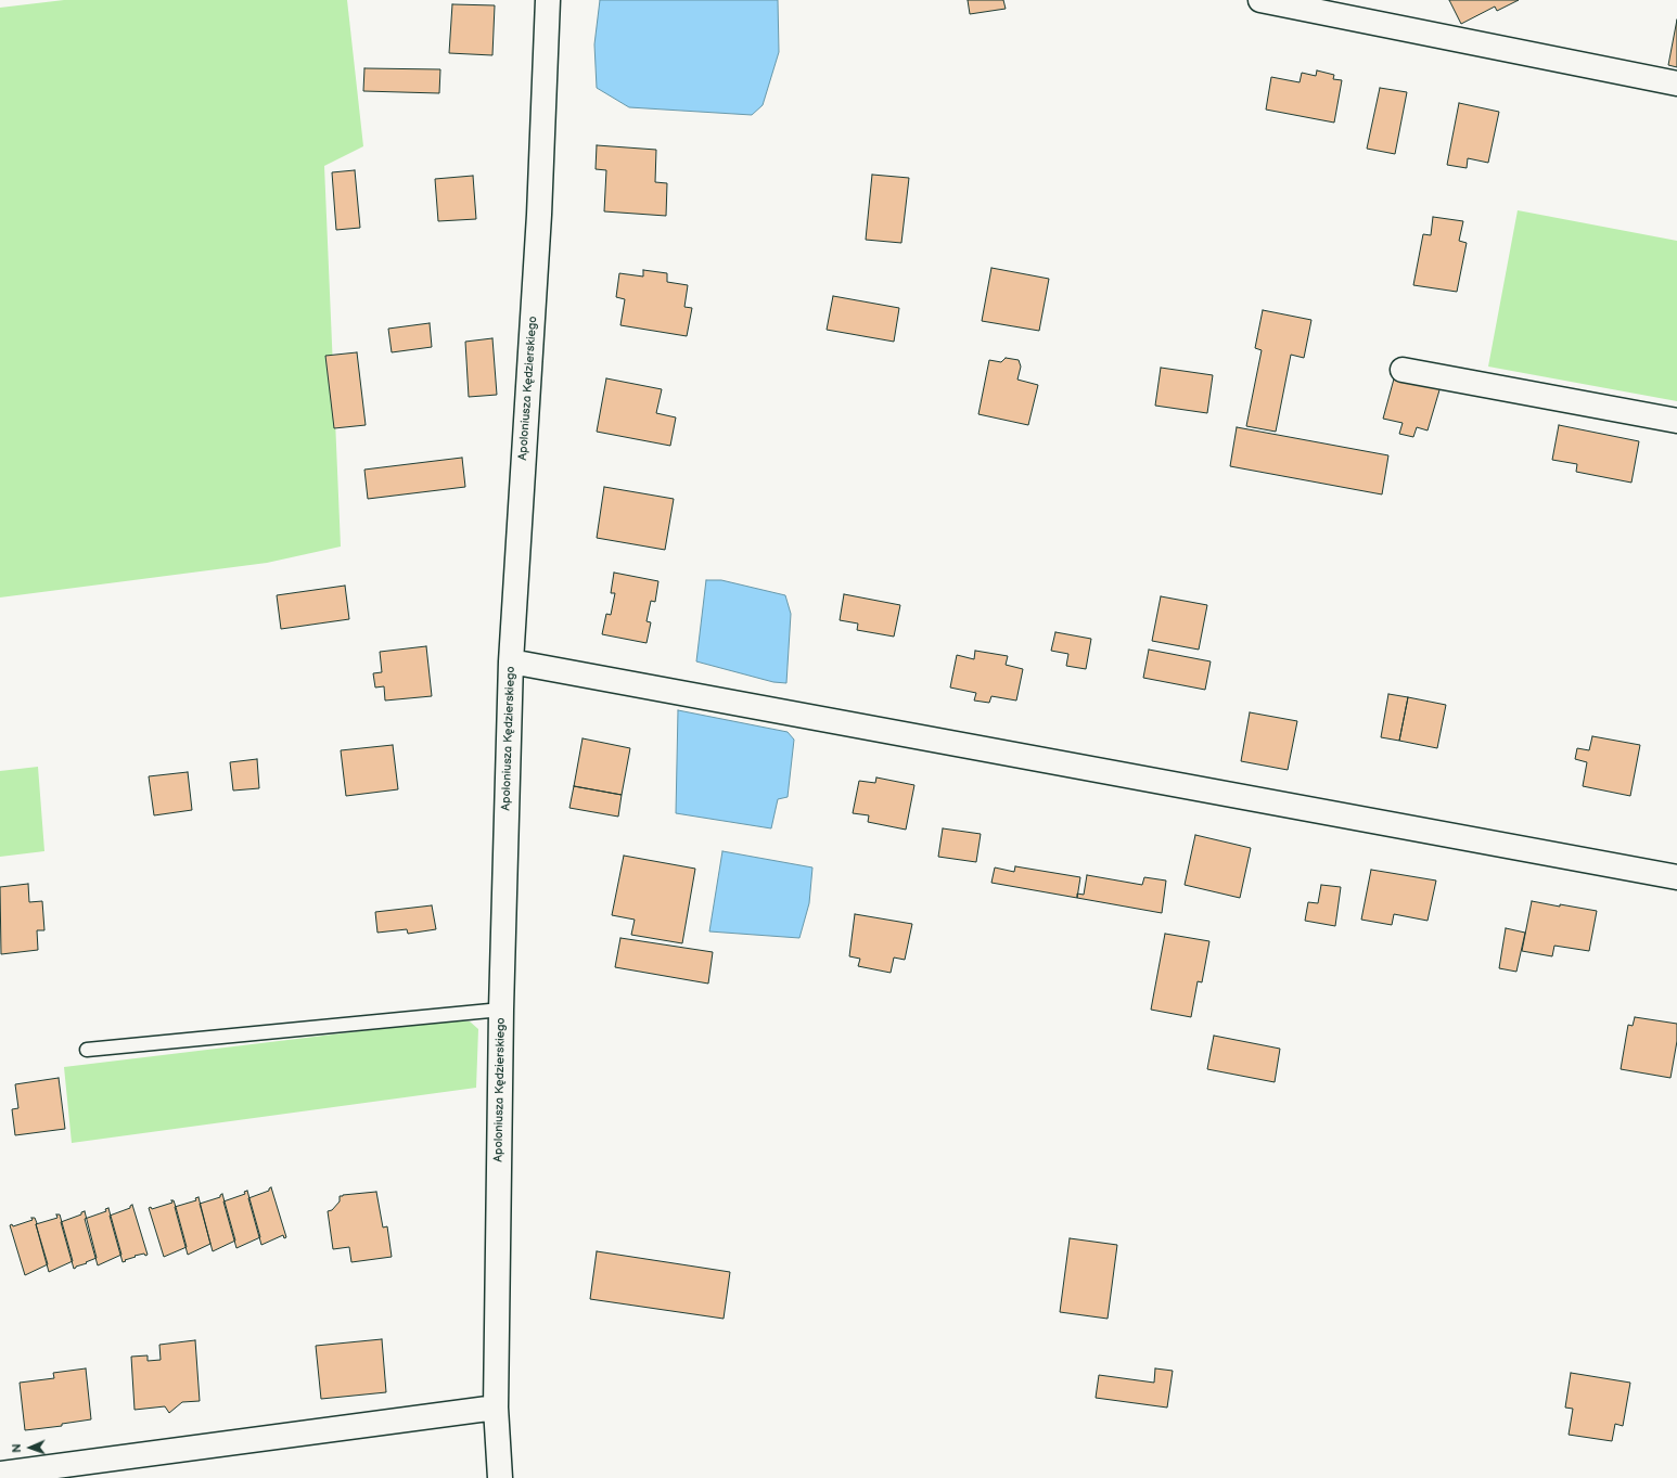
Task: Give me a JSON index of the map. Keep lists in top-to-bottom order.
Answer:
{
  "streets": {
    "street": ["Apoloniusza Kędzierskiego"]
  },
  "north": "left"
}
